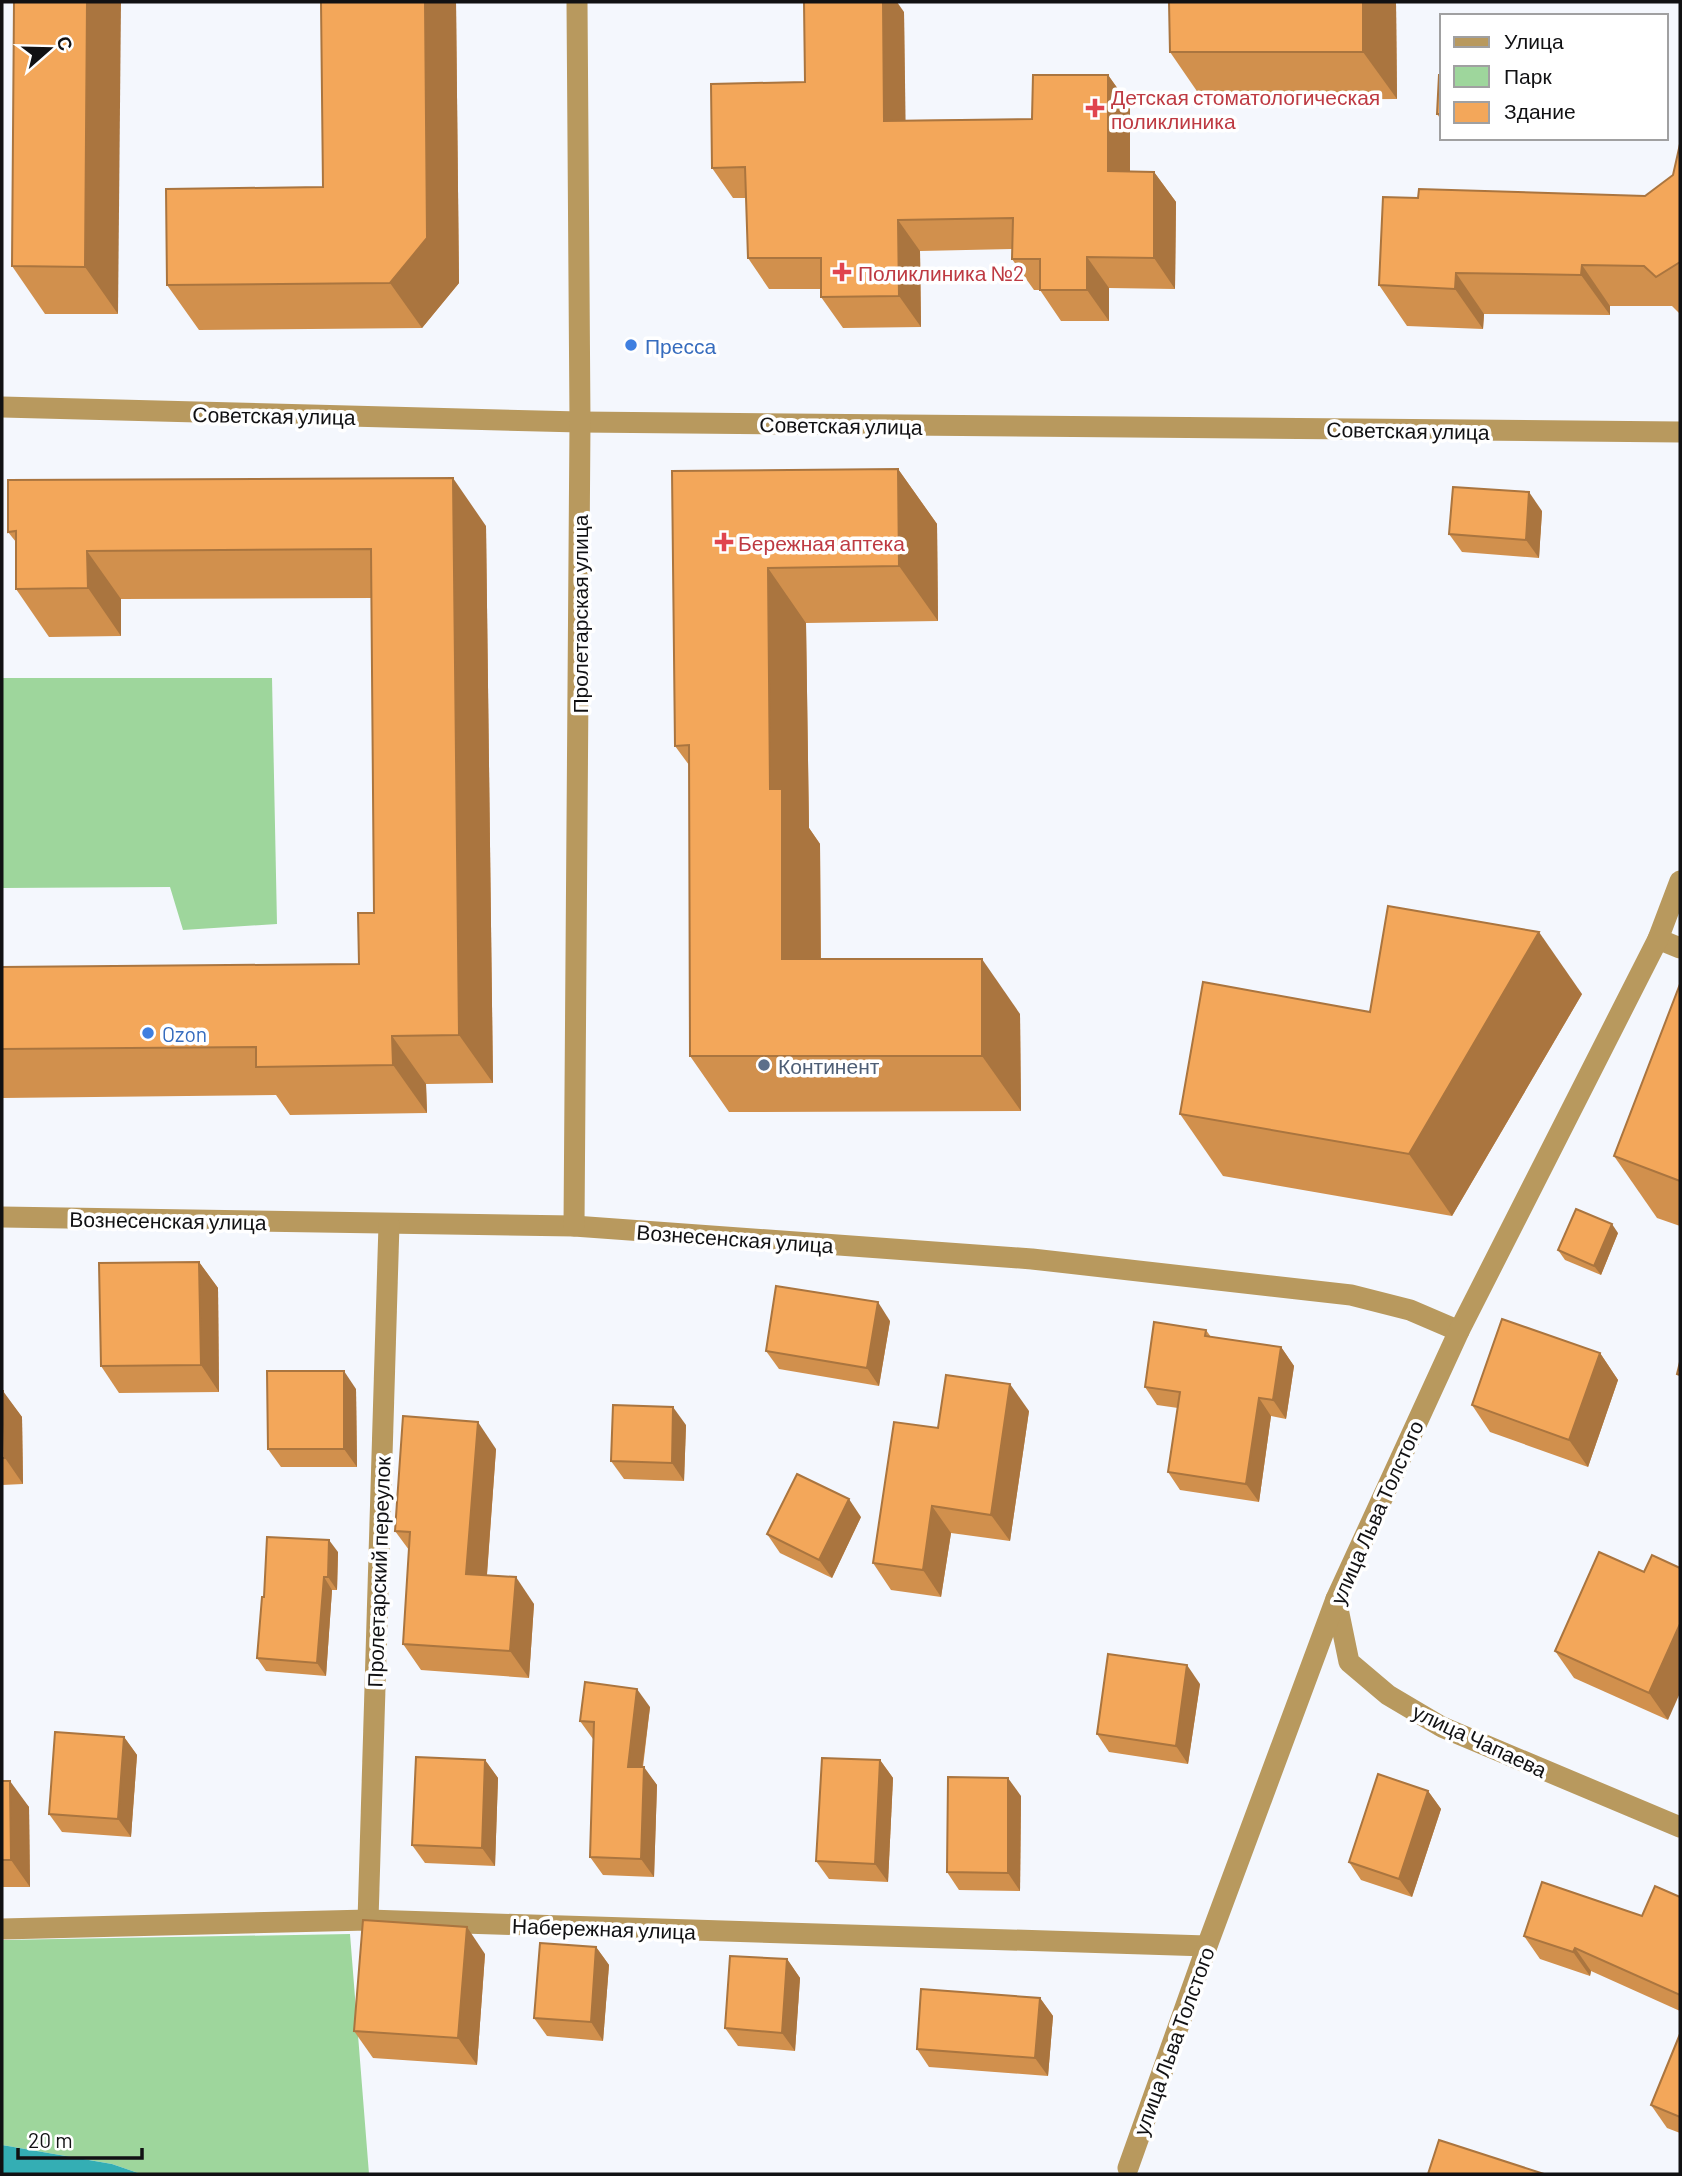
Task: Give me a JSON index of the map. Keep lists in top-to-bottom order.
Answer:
{
  "streets": {
    "street": [
      "Советская улица",
      "Пролетарская улица",
      "Вознесенская улица",
      "улица Льва Толстого",
      "Пролетарский переулок",
      "улица Чапаева",
      "Набережная улица"
    ]
  },
  "crossings": [
    ["Советская улица", "Пролетарская улица"],
    ["Пролетарская улица", "Вознесенская улица"],
    ["Вознесенская улица", "улица Льва Толстого"],
    ["Вознесенская улица", "Пролетарский переулок"],
    ["улица Льва Толстого", "улица Чапаева"],
    ["улица Льва Толстого", "Набережная улица"],
    ["Пролетарский переулок", "Набережная улица"]
  ],
  "places": {
    "health": ["Детская стоматологическая поликлиника", "Поликлиника №2", "Бережная аптека"],
    "other": ["Пресса", "Ozon", "Континент"]
  },
  "legend": ["Улица", "Парк", "Здание"],
  "scale_bar": "20 m",
  "north": "right"
}
